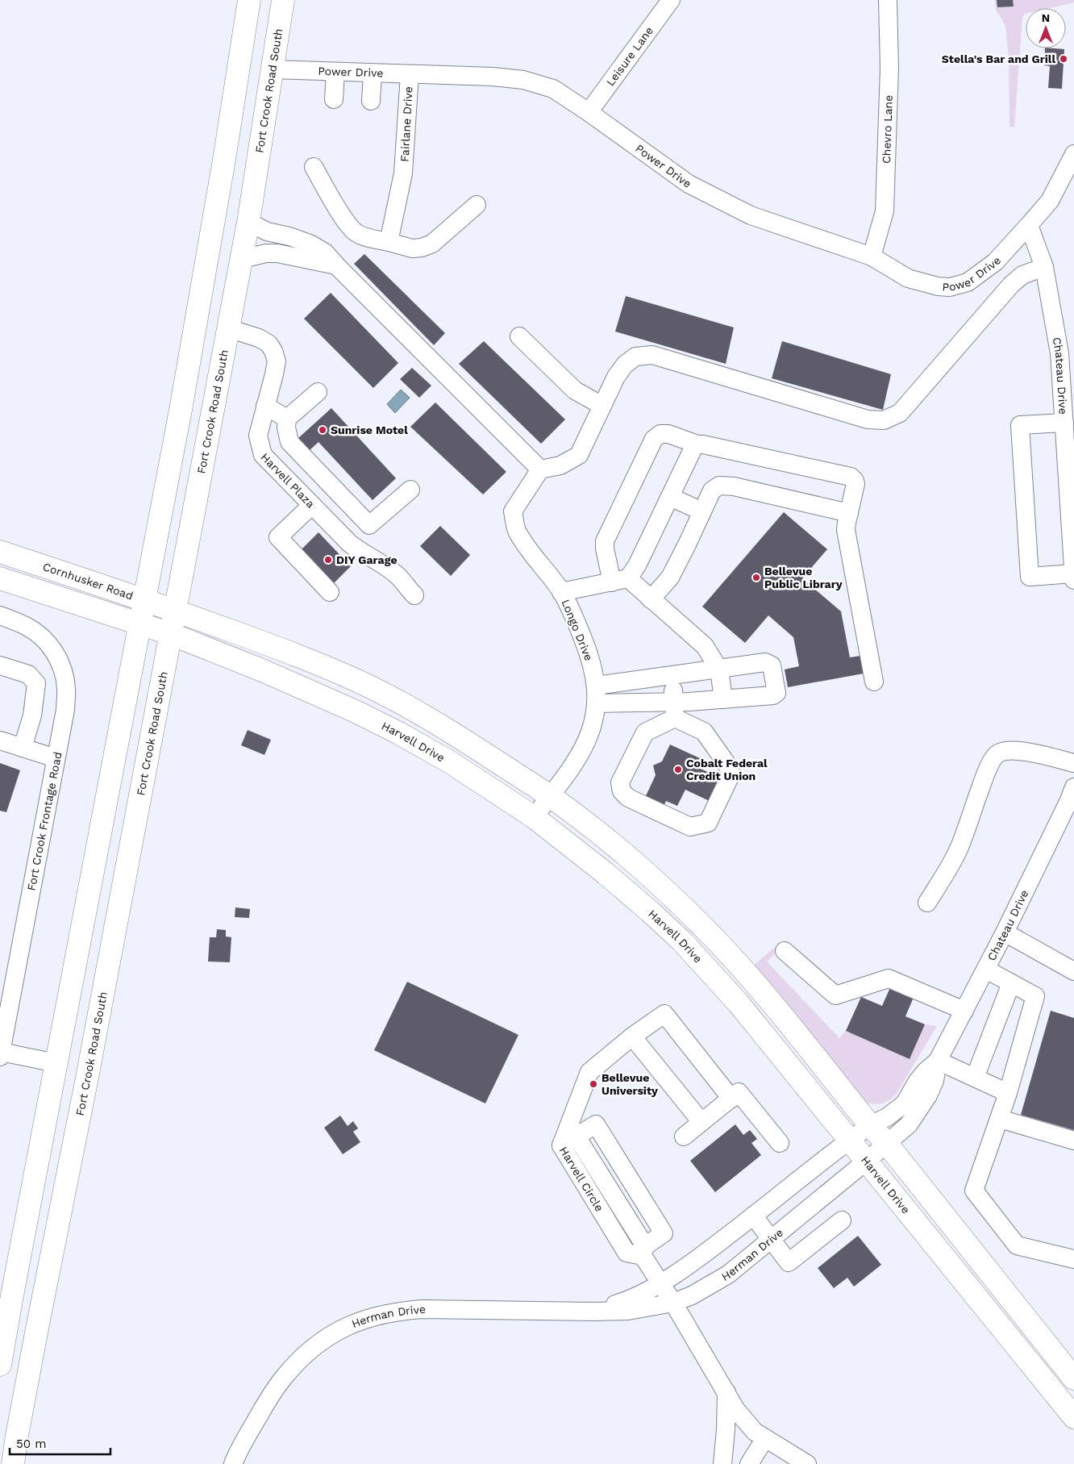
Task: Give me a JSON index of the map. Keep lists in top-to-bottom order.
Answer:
{
  "streets": {
    "main road": ["Fort Crook Road South", "Cornhusker Road", "Harvell Drive"],
    "street": [
      "Leisure Lane",
      "Power Drive",
      "Fairlane Drive",
      "Chevro Lane",
      "Chateau Drive",
      "Harvell Plaza",
      "Longo Drive",
      "Fort Crook Frontage Road",
      "Harvell Circle",
      "Herman Drive"
    ]
  },
  "crossings": [
    ["Leisure Lane", "Power Drive"],
    ["Power Drive", "Fort Crook Road South"],
    ["Power Drive", "Fairlane Drive"],
    ["Power Drive", "Chevro Lane"],
    ["Power Drive", "Chateau Drive"],
    ["Fort Crook Road South", "Harvell Plaza"],
    ["Fort Crook Road South", "Cornhusker Road"],
    ["Fort Crook Road South", "Harvell Drive"],
    ["Chateau Drive", "Herman Drive"],
    ["Longo Drive", "Harvell Drive"],
    ["Harvell Drive", "Herman Drive"]
  ],
  "places": [
    "Stella's Bar and Grill",
    "Sunrise Motel",
    "DIY Garage",
    "Bellevue Public Library",
    "Cobalt Federal Credit Union",
    "Bellevue University"
  ],
  "scale_bar": "50 m",
  "north": "top"
}
